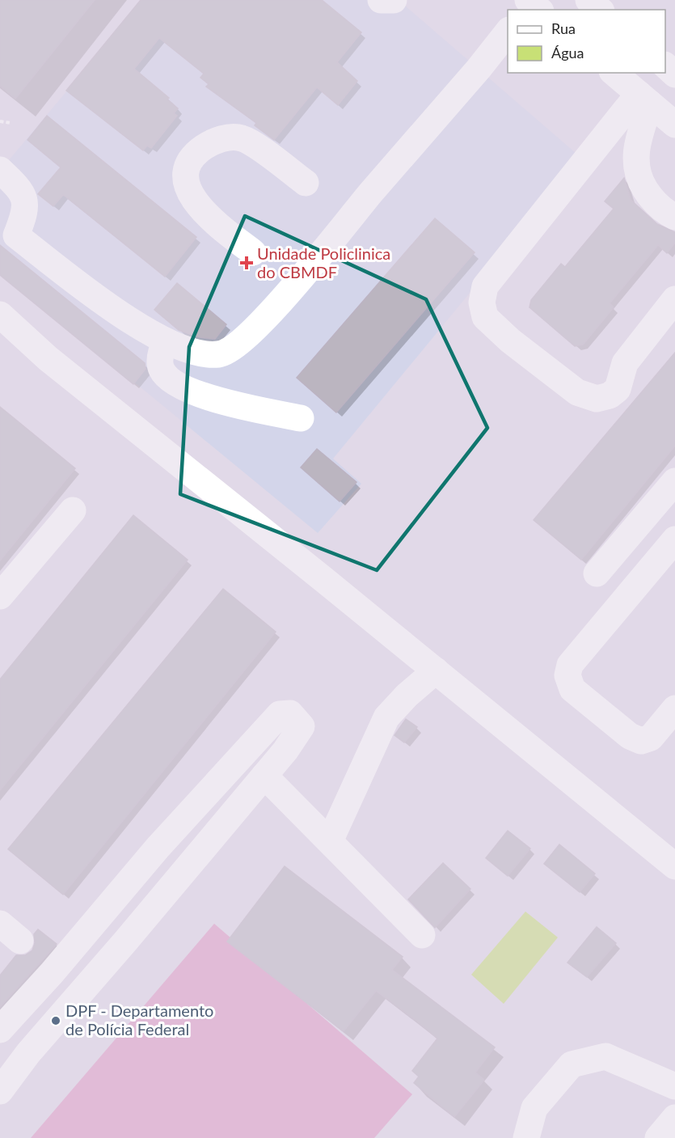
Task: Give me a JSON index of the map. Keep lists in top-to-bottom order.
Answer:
{
  "places": {
    "health": ["Unidade Policlinica do CBMDF"],
    "other": ["DPF - Departamento de Polícia Federal"]
  },
  "legend": ["Rua", "Água"]
}
